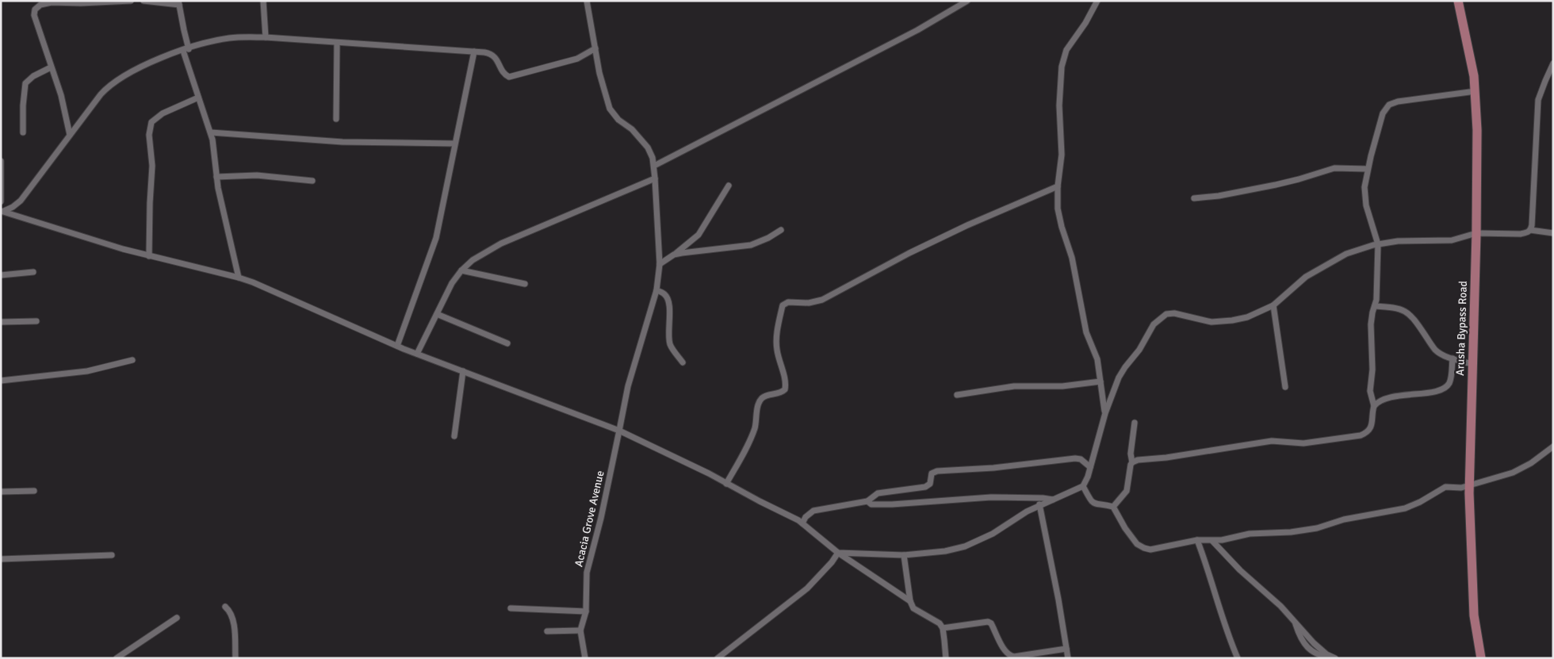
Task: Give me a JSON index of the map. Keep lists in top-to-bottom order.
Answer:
{
  "streets": {
    "main road": ["Arusha Bypass Road"],
    "street": ["Acacia Grove Avenue"]
  }
}
